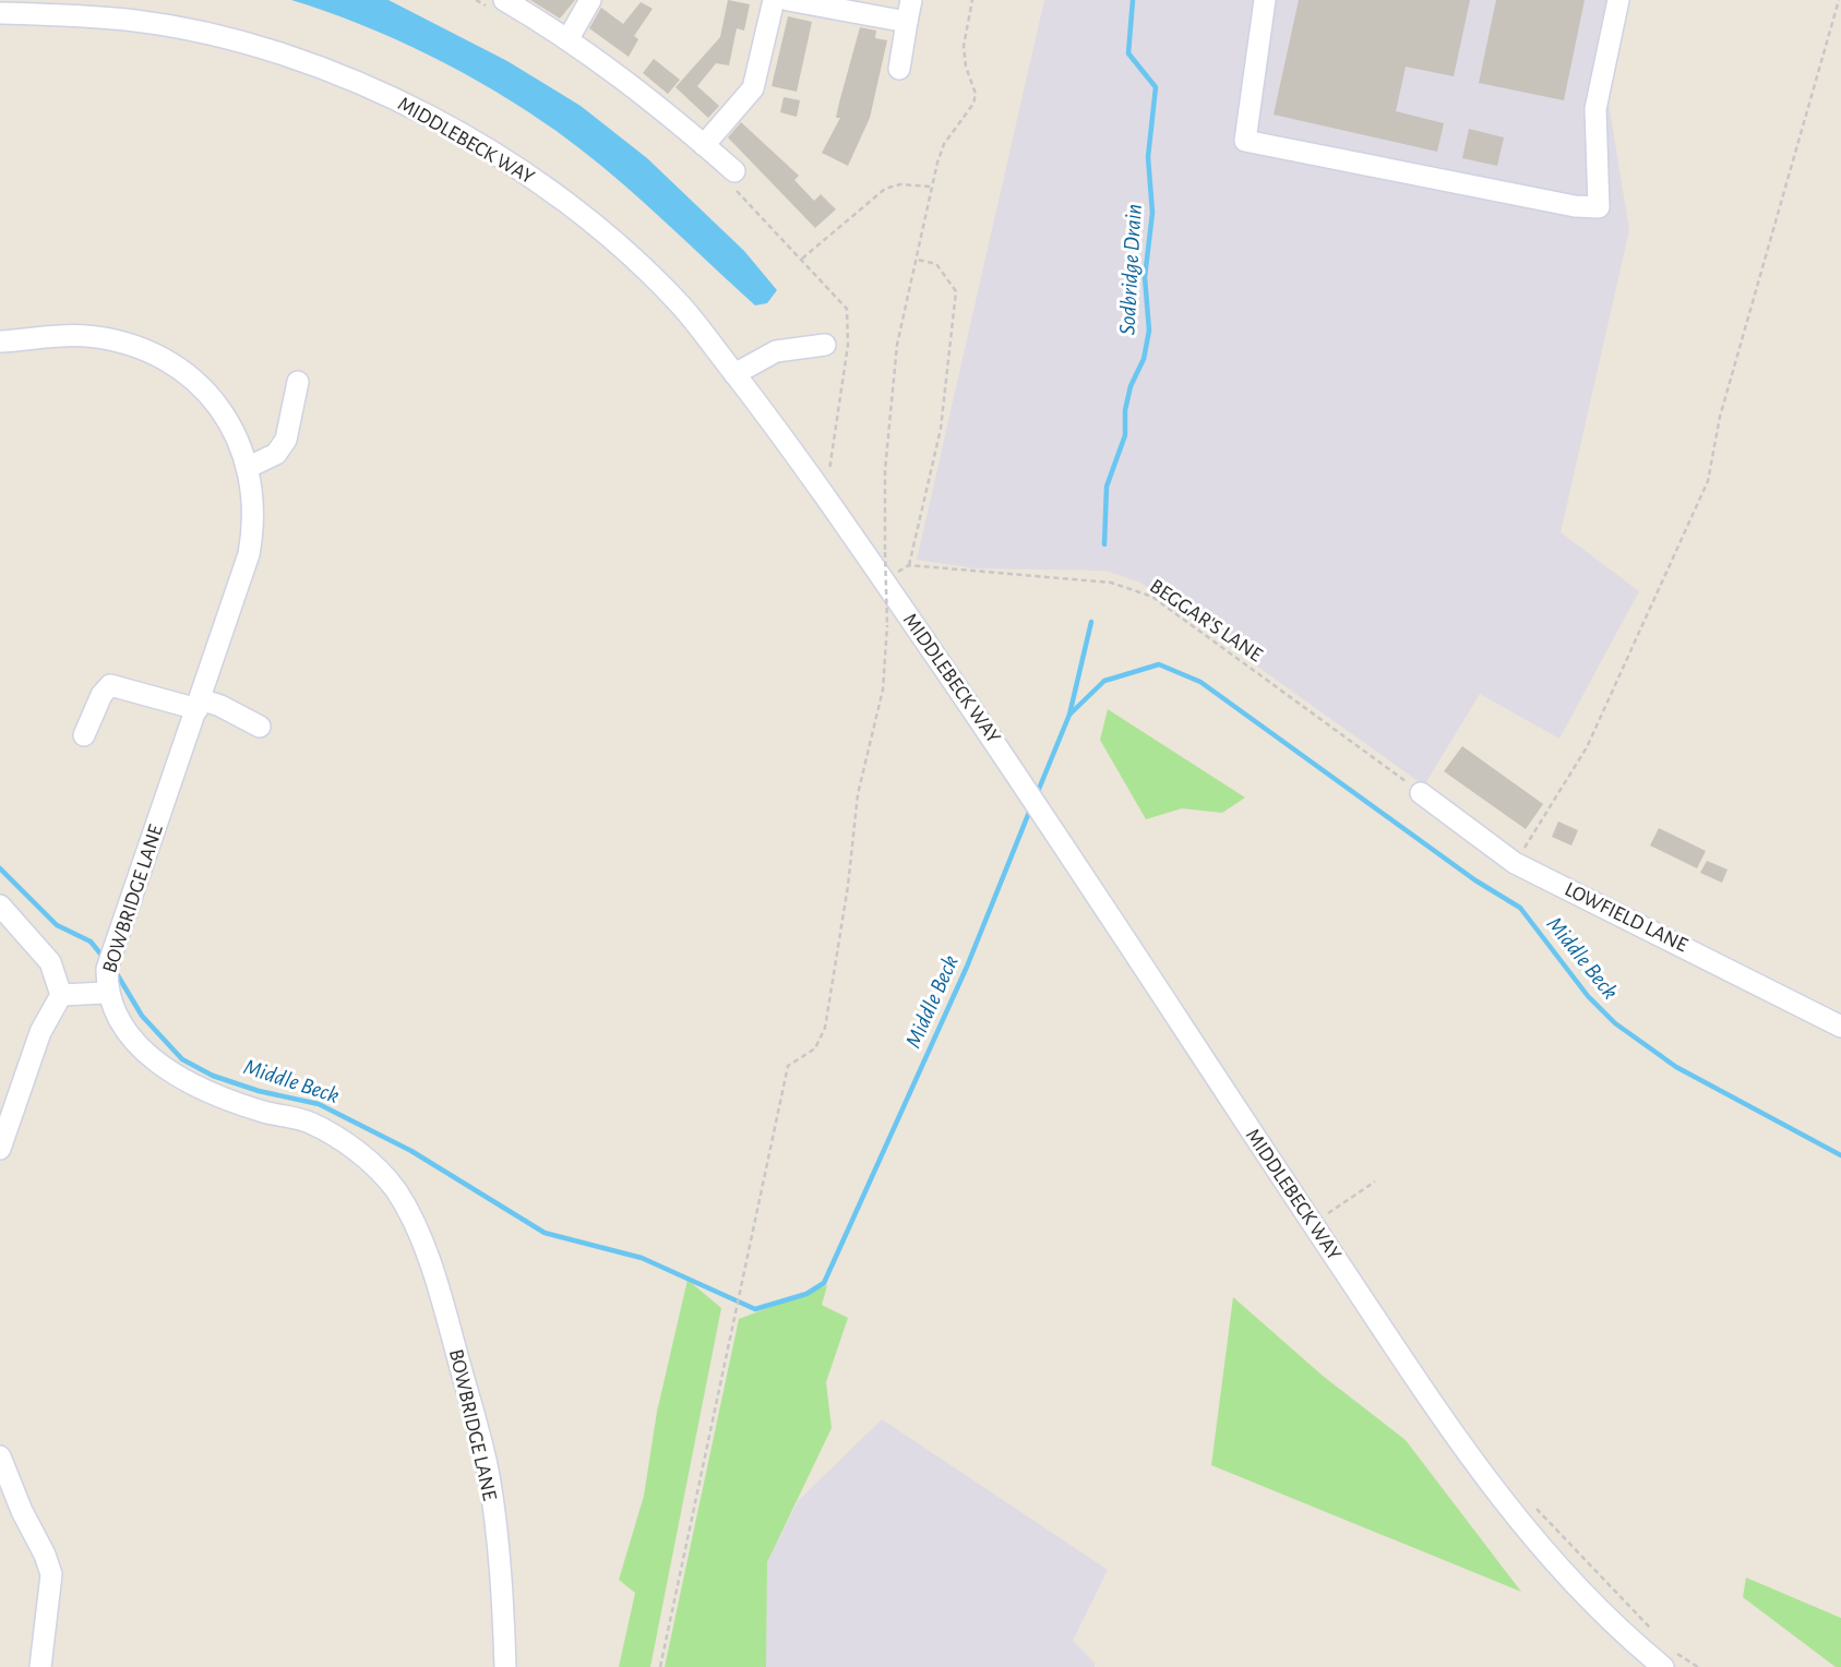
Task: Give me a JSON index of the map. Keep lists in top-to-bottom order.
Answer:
{
  "streets": {
    "street": ["MIDDLEBECK WAY", "BOWBRIDGE LANE", "LOWFIELD LANE"],
    "path": ["BEGGAR'S LANE"]
  },
  "crossings": [
    ["BEGGAR'S LANE", "LOWFIELD LANE"]
  ],
  "water": ["Sodbridge Drain", "Middle Beck"]
}
